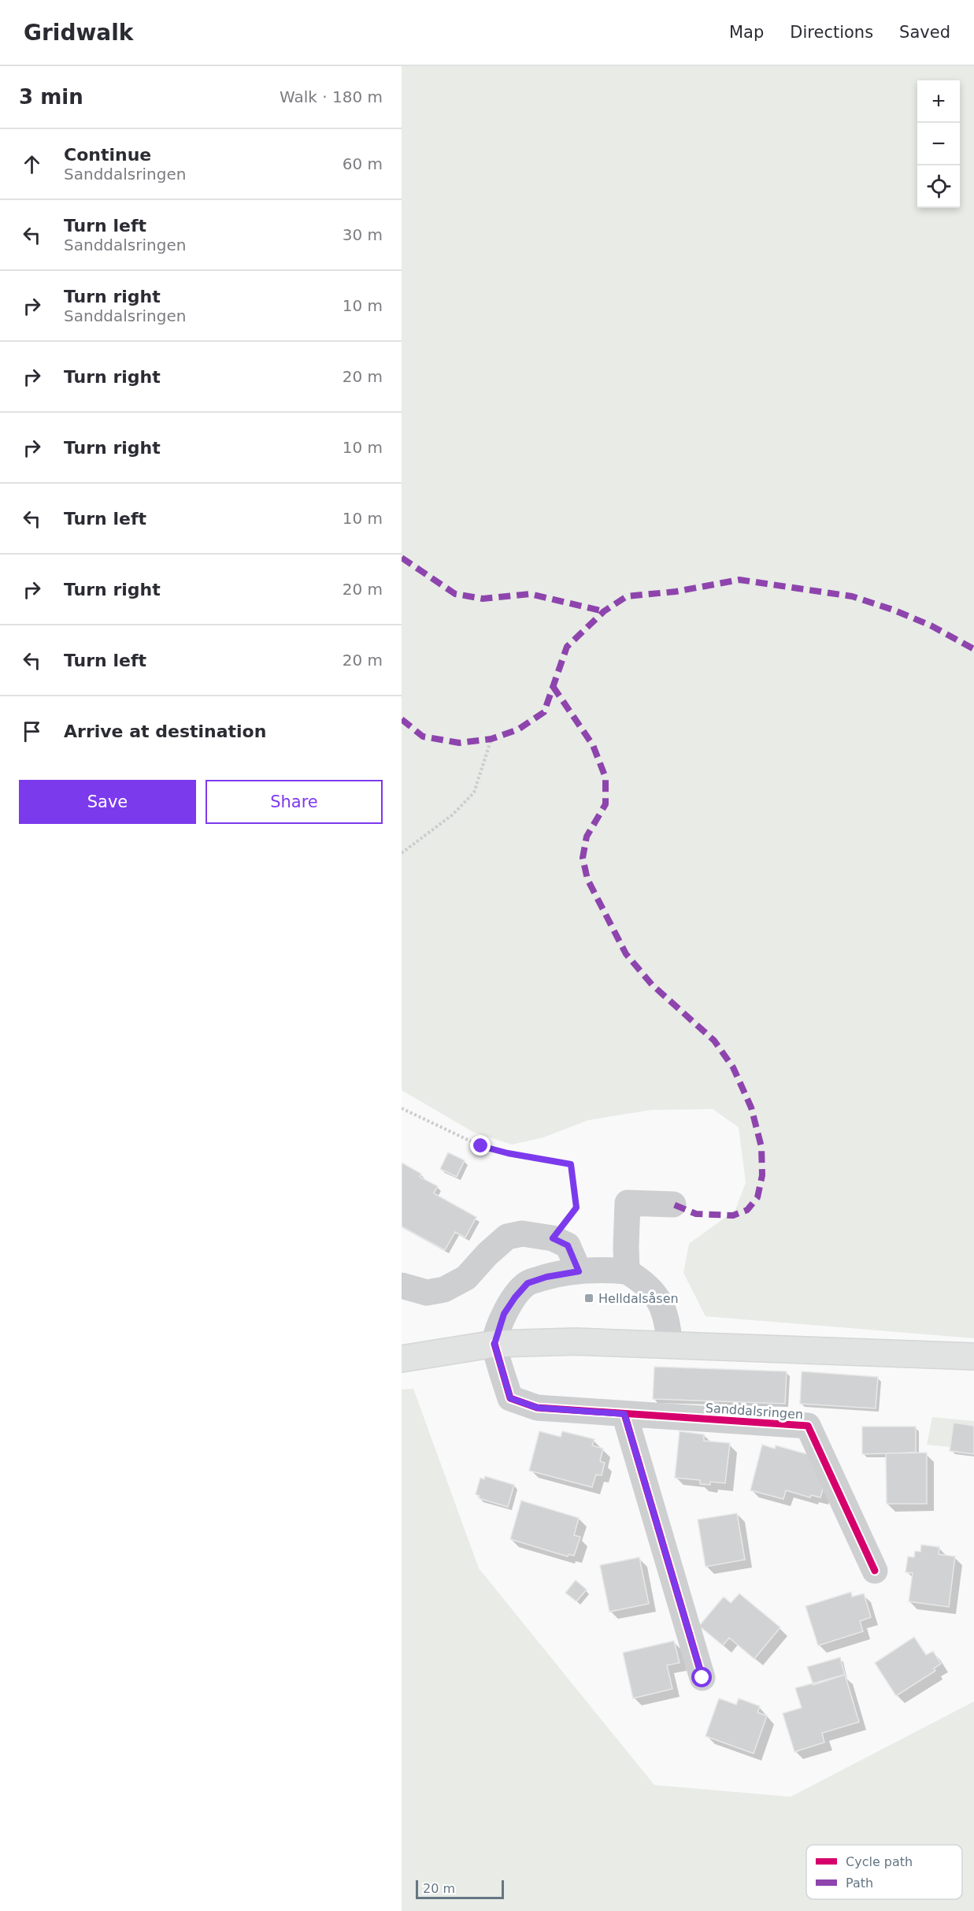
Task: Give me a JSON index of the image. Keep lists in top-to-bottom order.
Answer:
{
  "streets": {
    "street": ["Sanddalsringen"]
  },
  "places": {
    "transit": ["Helldalsåsen"]
  },
  "legend": ["Cycle path", "Path"],
  "scale_bar": "20 m",
  "page": {
    "header": "Gridwalk",
    "nav": ["Map", "Directions", "Saved"],
    "heading": ["3 min", "Walk · 180 m"],
    "map_buttons": ["+", "−"],
    "list": [
      ["Continue", "Sanddalsringen", "60 m"],
      ["Turn left", "Sanddalsringen", "30 m"],
      ["Turn right", "Sanddalsringen", "10 m"],
      ["Turn right", "20 m"],
      ["Turn right", "10 m"],
      ["Turn left", "10 m"],
      ["Turn right", "20 m"],
      ["Turn left", "20 m"],
      "Arrive at destination"
    ],
    "buttons": ["Save", "Share"],
    "scale": "20 m"
  }
}
